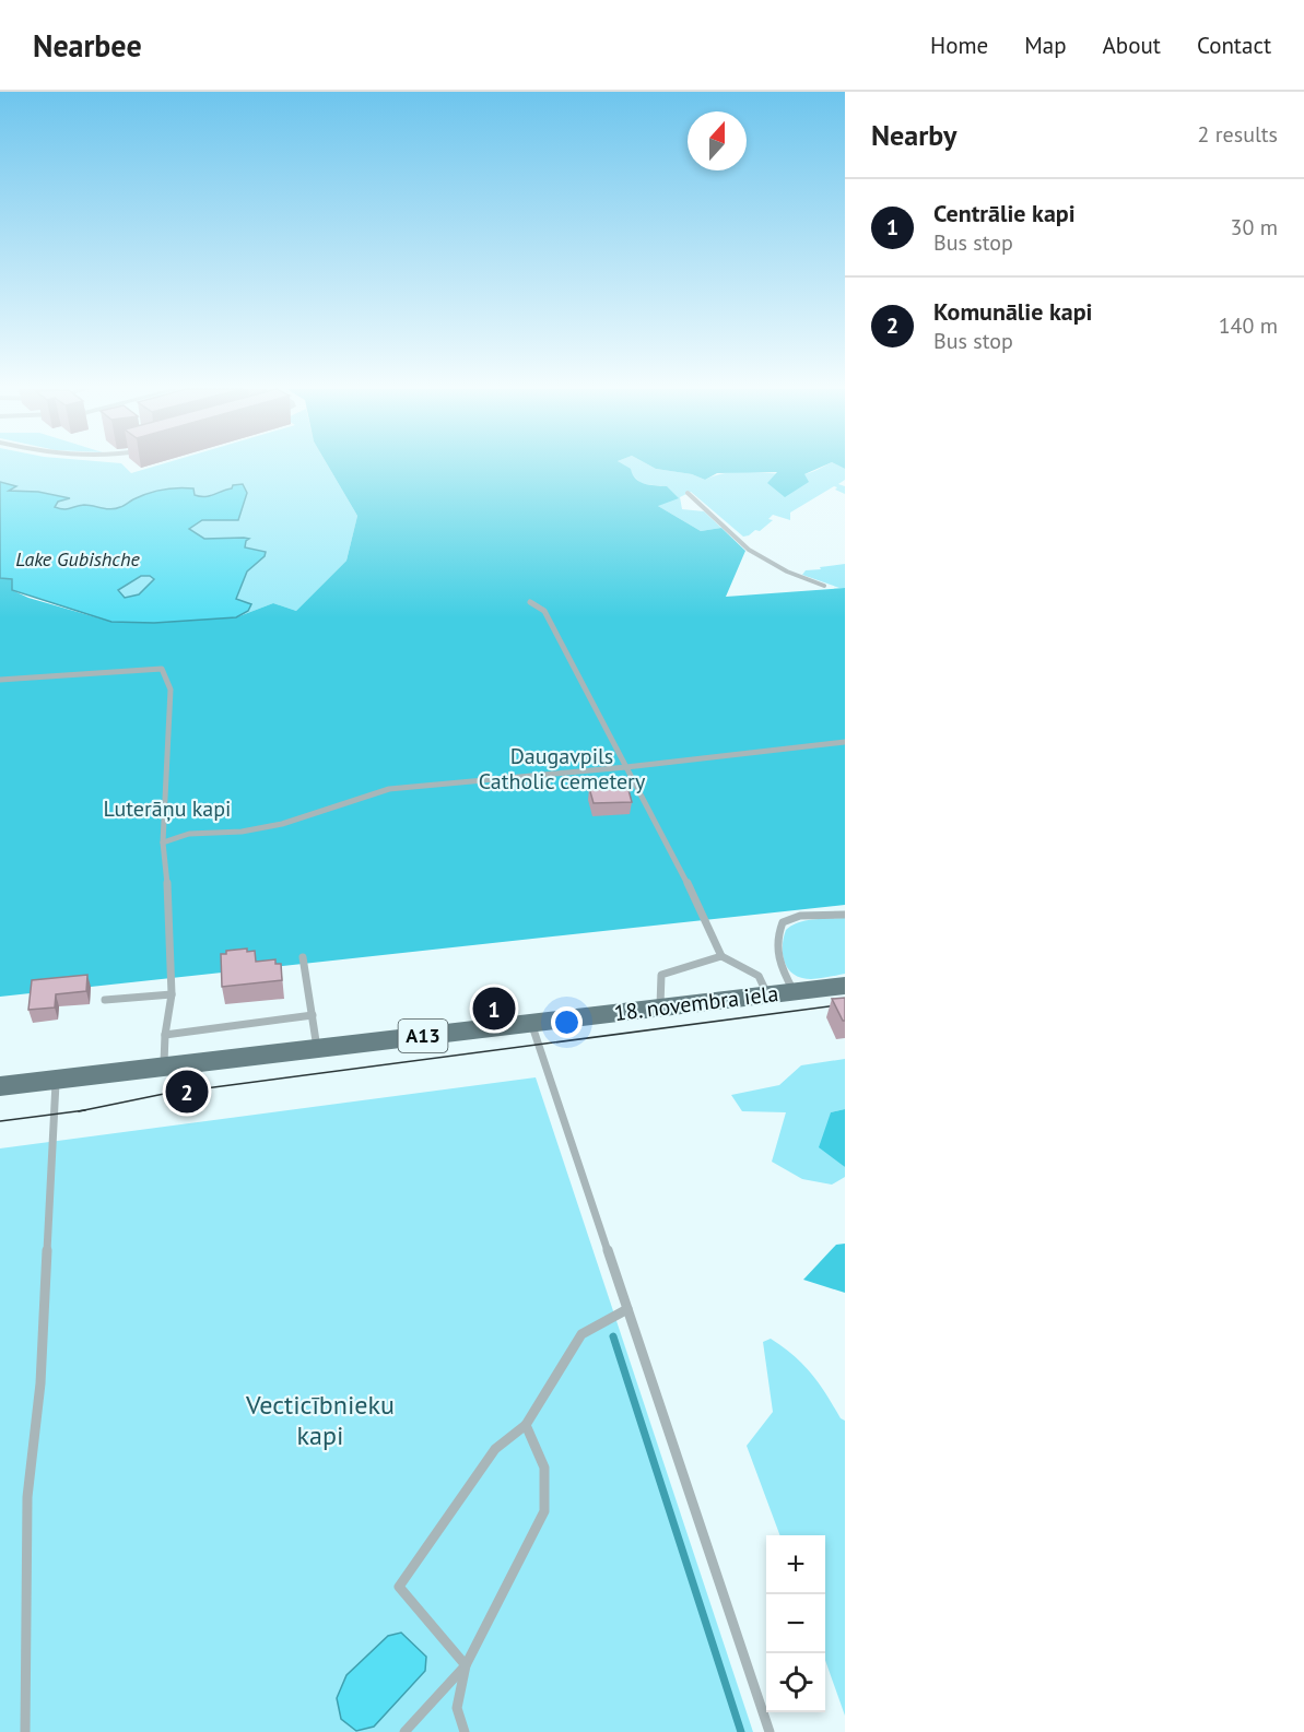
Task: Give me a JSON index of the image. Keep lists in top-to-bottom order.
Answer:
{
  "streets": {
    "main road": ["18. novembra iela", "A13"]
  },
  "water": ["Lake Gubishche"],
  "parks": ["Daugavpils Catholic cemetery", "Luterāņu kapi", "Vecticībnieku kapi"],
  "north": "top",
  "page": {
    "header": "Nearbee",
    "nav": [
      "Home",
      "Map",
      "About",
      "Contact"
    ],
    "heading": ["Nearby", "2 results"],
    "list": [
      {
        "mark": "1",
        "name": "Centrālie kapi",
        "note": "Bus stop",
        "value": "30 m"
      },
      {
        "mark": "2",
        "name": "Komunālie kapi",
        "note": "Bus stop",
        "value": "140 m"
      }
    ],
    "pins": ["1", "2"],
    "map_buttons": ["+", "−"]
  }
}
